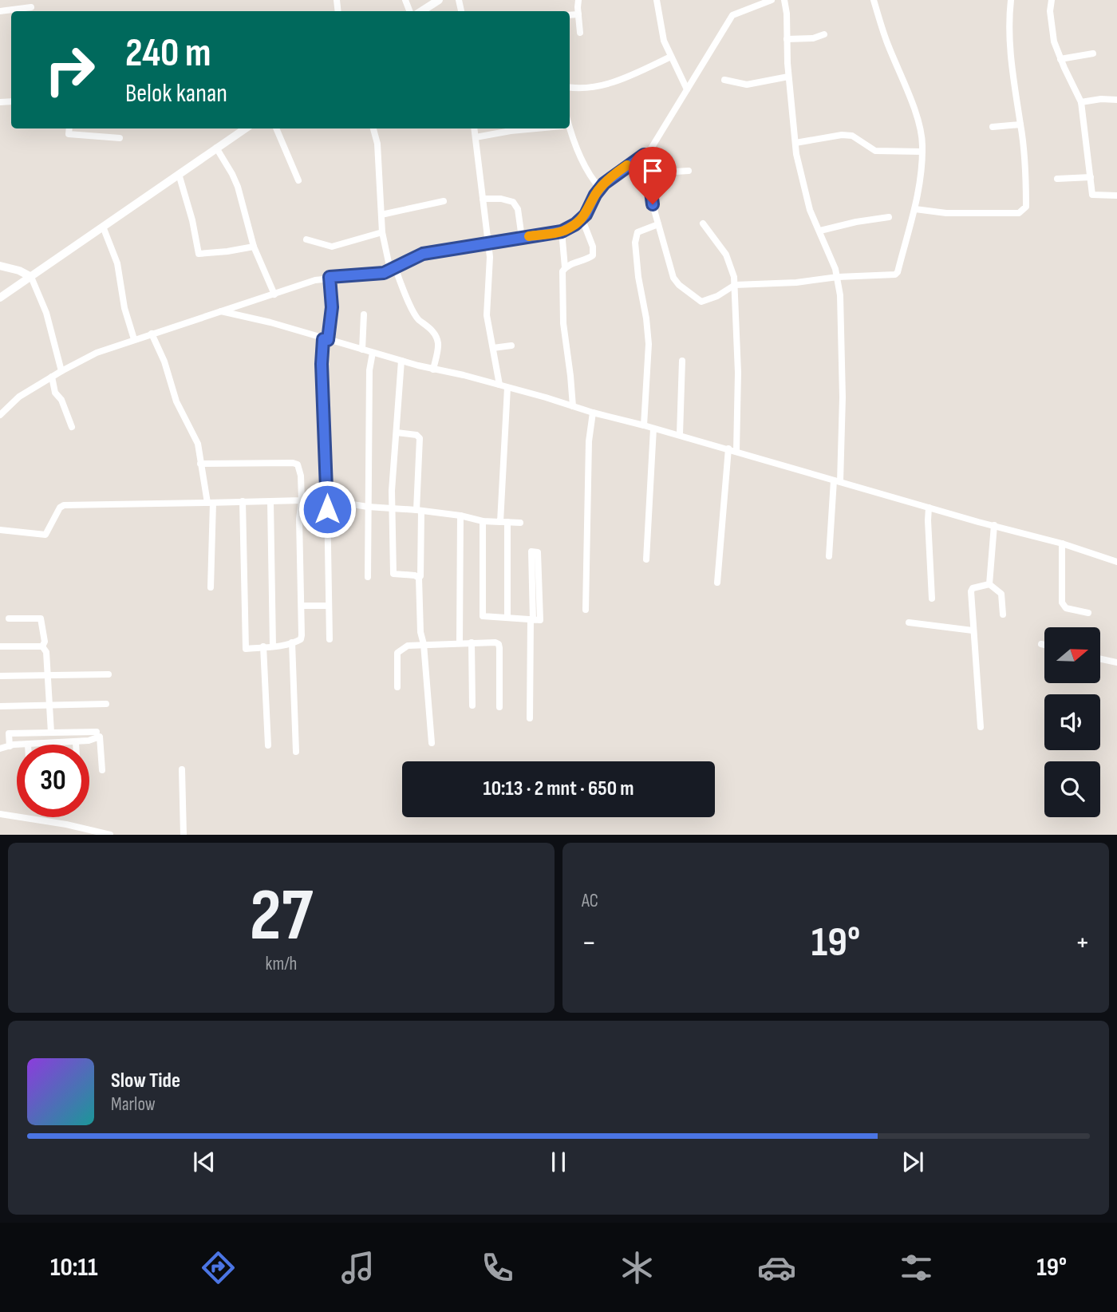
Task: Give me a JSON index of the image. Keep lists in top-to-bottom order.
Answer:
{
  "north": "right",
  "page": {
    "turn": ["240 m", "Belok kanan"],
    "limit": "30",
    "trip": "10:13 · 2 mnt · 650 m",
    "tile": [
      ["27", "km/h"],
      "AC"
    ],
    "heat": ["−", "19°", "+"],
    "song": ["Slow Tide", "Marlow"],
    "tabs": ["10:11", "19°"]
  }
}
